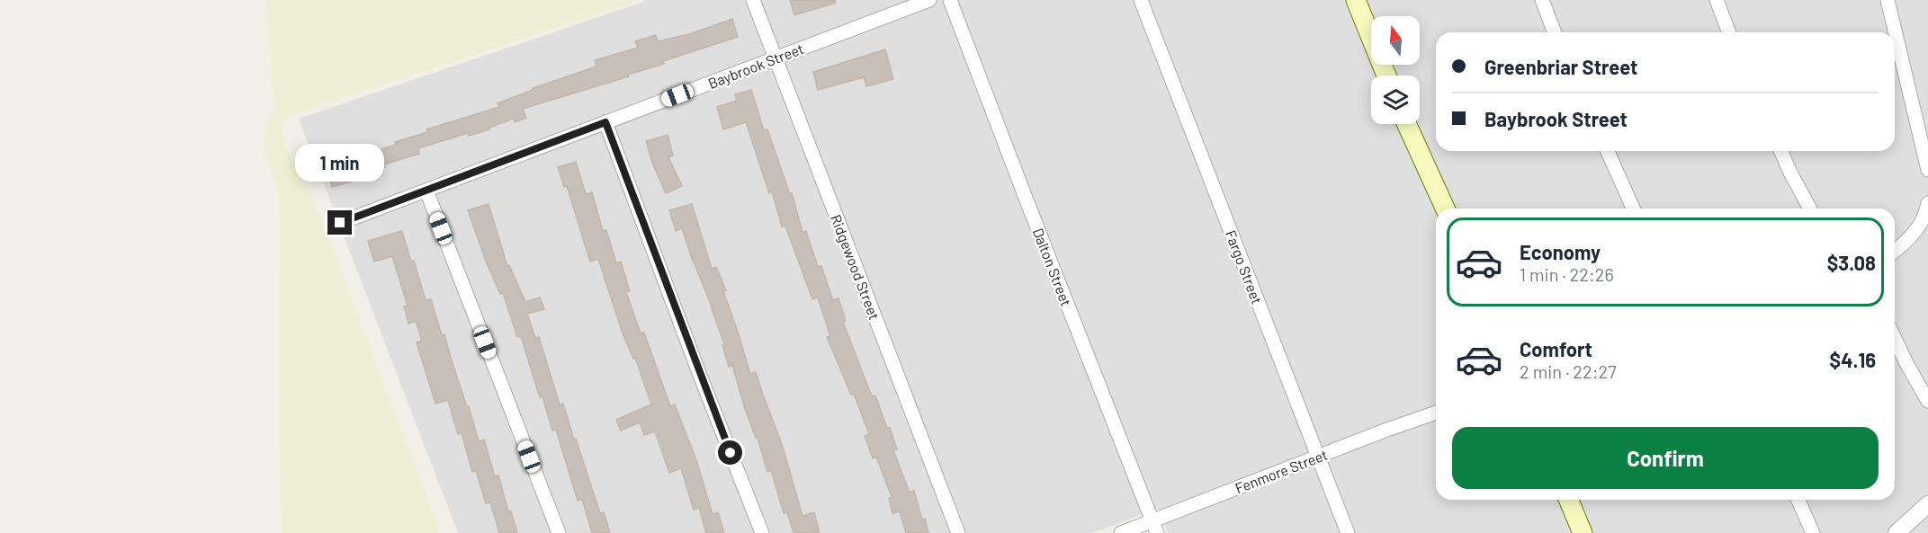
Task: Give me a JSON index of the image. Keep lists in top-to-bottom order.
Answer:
{
  "streets": {
    "street": [
      "Baybrook Street",
      "Ridgewood Street",
      "Dalton Street",
      "Fargo Street",
      "Fenmore Street"
    ]
  },
  "crossings": [
    ["Baybrook Street", "Ridgewood Street"],
    ["Dalton Street", "Fenmore Street"],
    ["Fargo Street", "Fenmore Street"]
  ],
  "north": "top",
  "page": {
    "banner": ["Greenbriar Street", "Baybrook Street"],
    "bubble": "1 min",
    "list": [
      {
        "name": "Economy",
        "note": "1 min · 22:26",
        "value": "$3.08"
      },
      {
        "name": "Comfort",
        "note": "2 min · 22:27",
        "value": "$4.16"
      }
    ],
    "buttons": "Confirm"
  }
}
